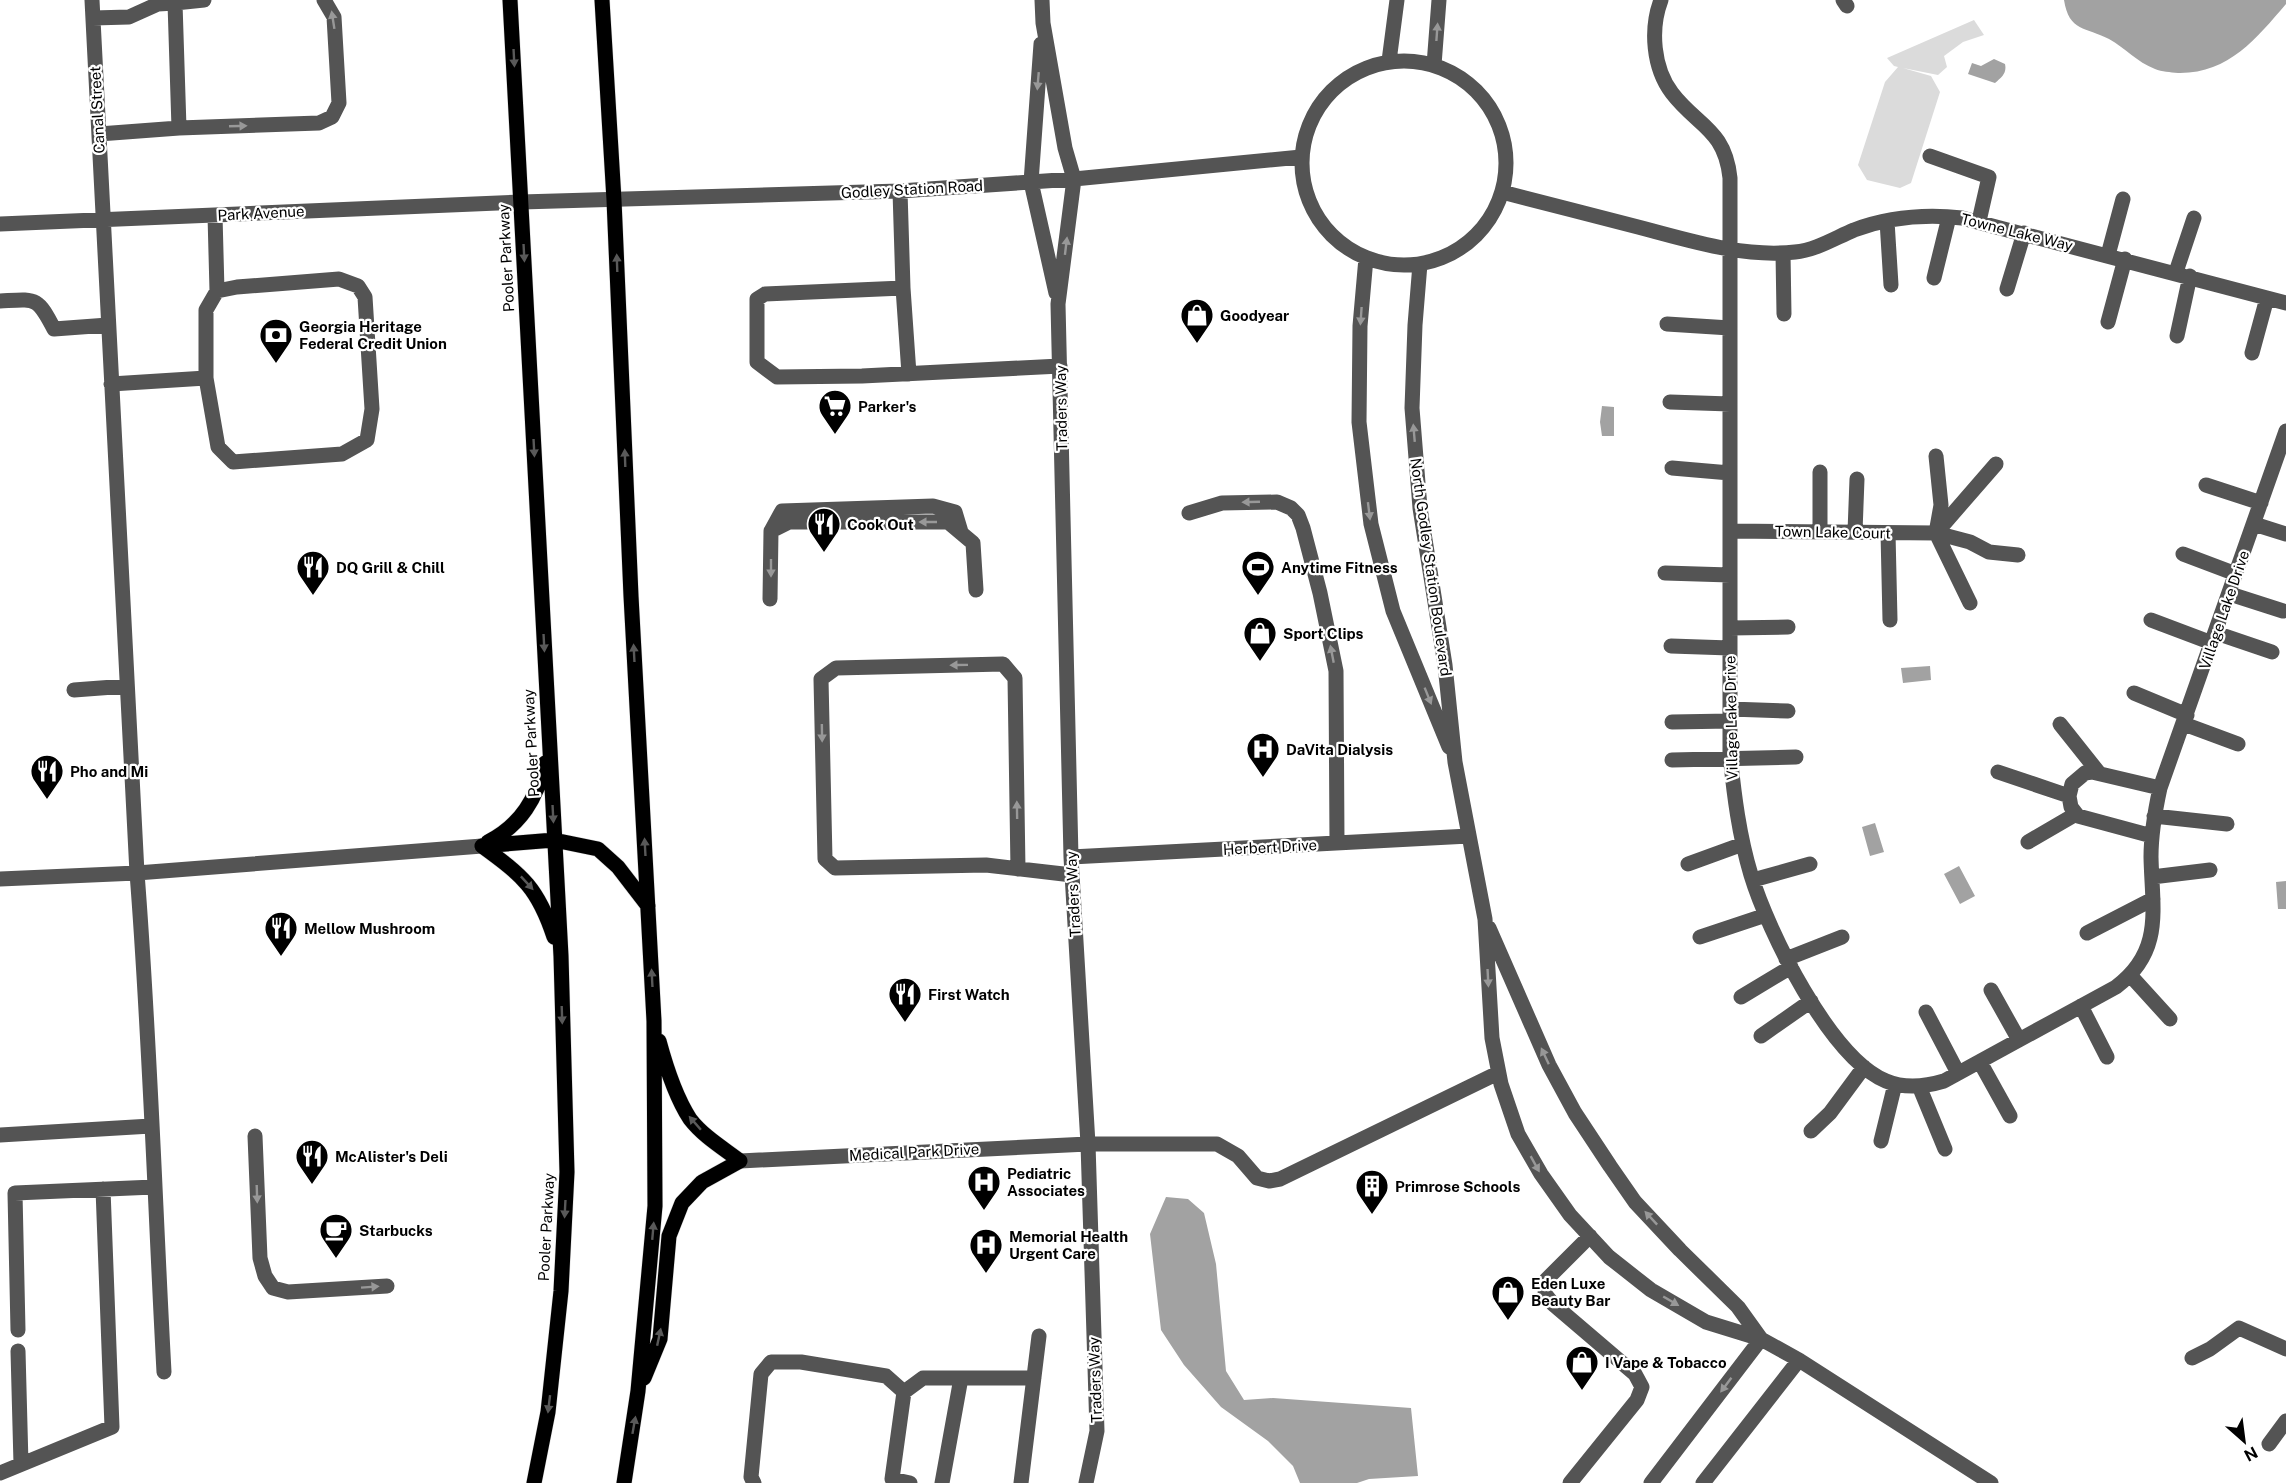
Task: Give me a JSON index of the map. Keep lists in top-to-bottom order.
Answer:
{
  "streets": {
    "main road": ["Pooler Parkway"],
    "street": [
      "Canal Street",
      "Godley Station Road",
      "Park Avenue",
      "Towne Lake Way",
      "Traders Way",
      "Town Lake Court",
      "North Godley Station Boulevard",
      "Village Lake Drive",
      "Herbert Drive",
      "Medical Park Drive"
    ]
  },
  "crossings": [
    ["Canal Street", "Park Avenue"],
    ["Godley Station Road", "Park Avenue"],
    ["Godley Station Road", "Towne Lake Way"],
    ["Godley Station Road", "Pooler Parkway"],
    ["Godley Station Road", "Traders Way"],
    ["Godley Station Road", "North Godley Station Boulevard"],
    ["Park Avenue", "Pooler Parkway"],
    ["Towne Lake Way", "North Godley Station Boulevard"],
    ["Towne Lake Way", "Village Lake Drive"],
    ["Traders Way", "Herbert Drive"],
    ["Traders Way", "Medical Park Drive"],
    ["Town Lake Court", "Village Lake Drive"],
    ["North Godley Station Boulevard", "Herbert Drive"],
    ["North Godley Station Boulevard", "Medical Park Drive"]
  ],
  "places": {
    "shop": [
      "Goodyear",
      "Sport Clips",
      "Eden Luxe Beauty Bar",
      "I Vape & Tobacco"
    ],
    "bank": ["Georgia Heritage Federal Credit Union"],
    "supermarket": ["Parker's"],
    "restaurant": [
      "Cook Out",
      "DQ Grill & Chill",
      "Pho and Mi",
      "Mellow Mushroom",
      "First Watch",
      "McAlister's Deli"
    ],
    "sports": ["Anytime Fitness"],
    "hospital": ["DaVita Dialysis", "Pediatric Associates", "Memorial Health Urgent Care"],
    "building": ["Primrose Schools"],
    "cafe": ["Starbucks"]
  },
  "north": "bottom right"
}
